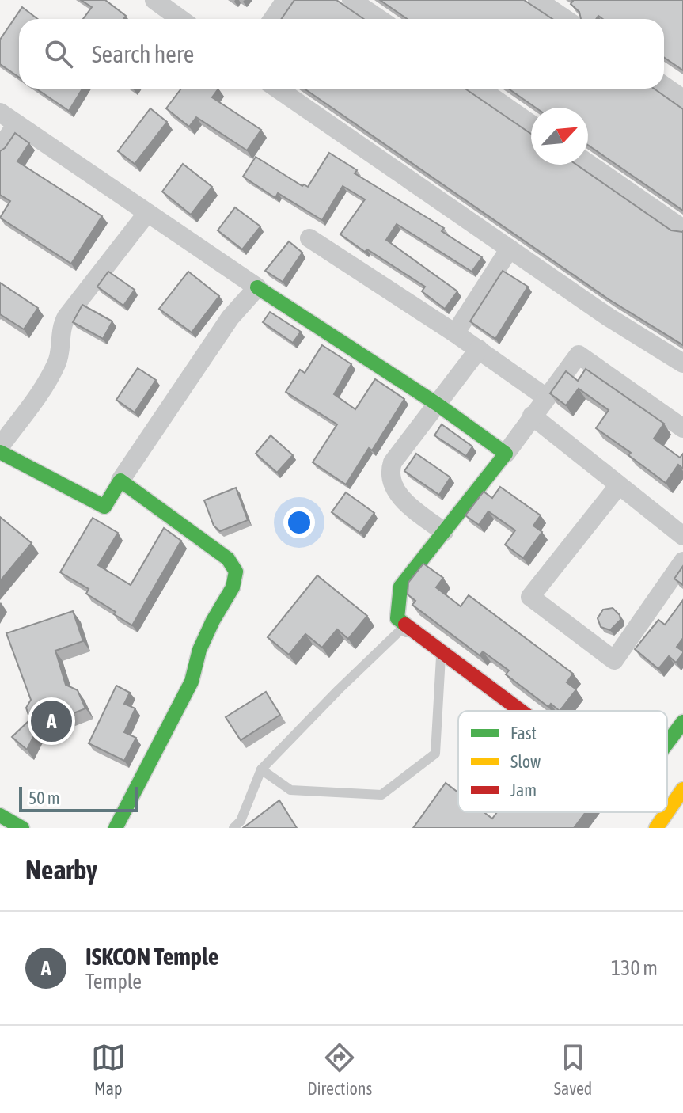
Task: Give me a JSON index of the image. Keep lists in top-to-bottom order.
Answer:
{
  "legend": ["Fast", "Slow", "Jam"],
  "scale_bar": "50 m",
  "north": "top right",
  "page": {
    "search": "Search here",
    "pins": "A",
    "scale": "50 m",
    "heading": "Nearby",
    "list": [
      {
        "mark": "A",
        "name": "ISKCON Temple",
        "note": "Temple",
        "value": "130 m"
      }
    ],
    "nav": ["Map", "Directions", "Saved"]
  }
}
